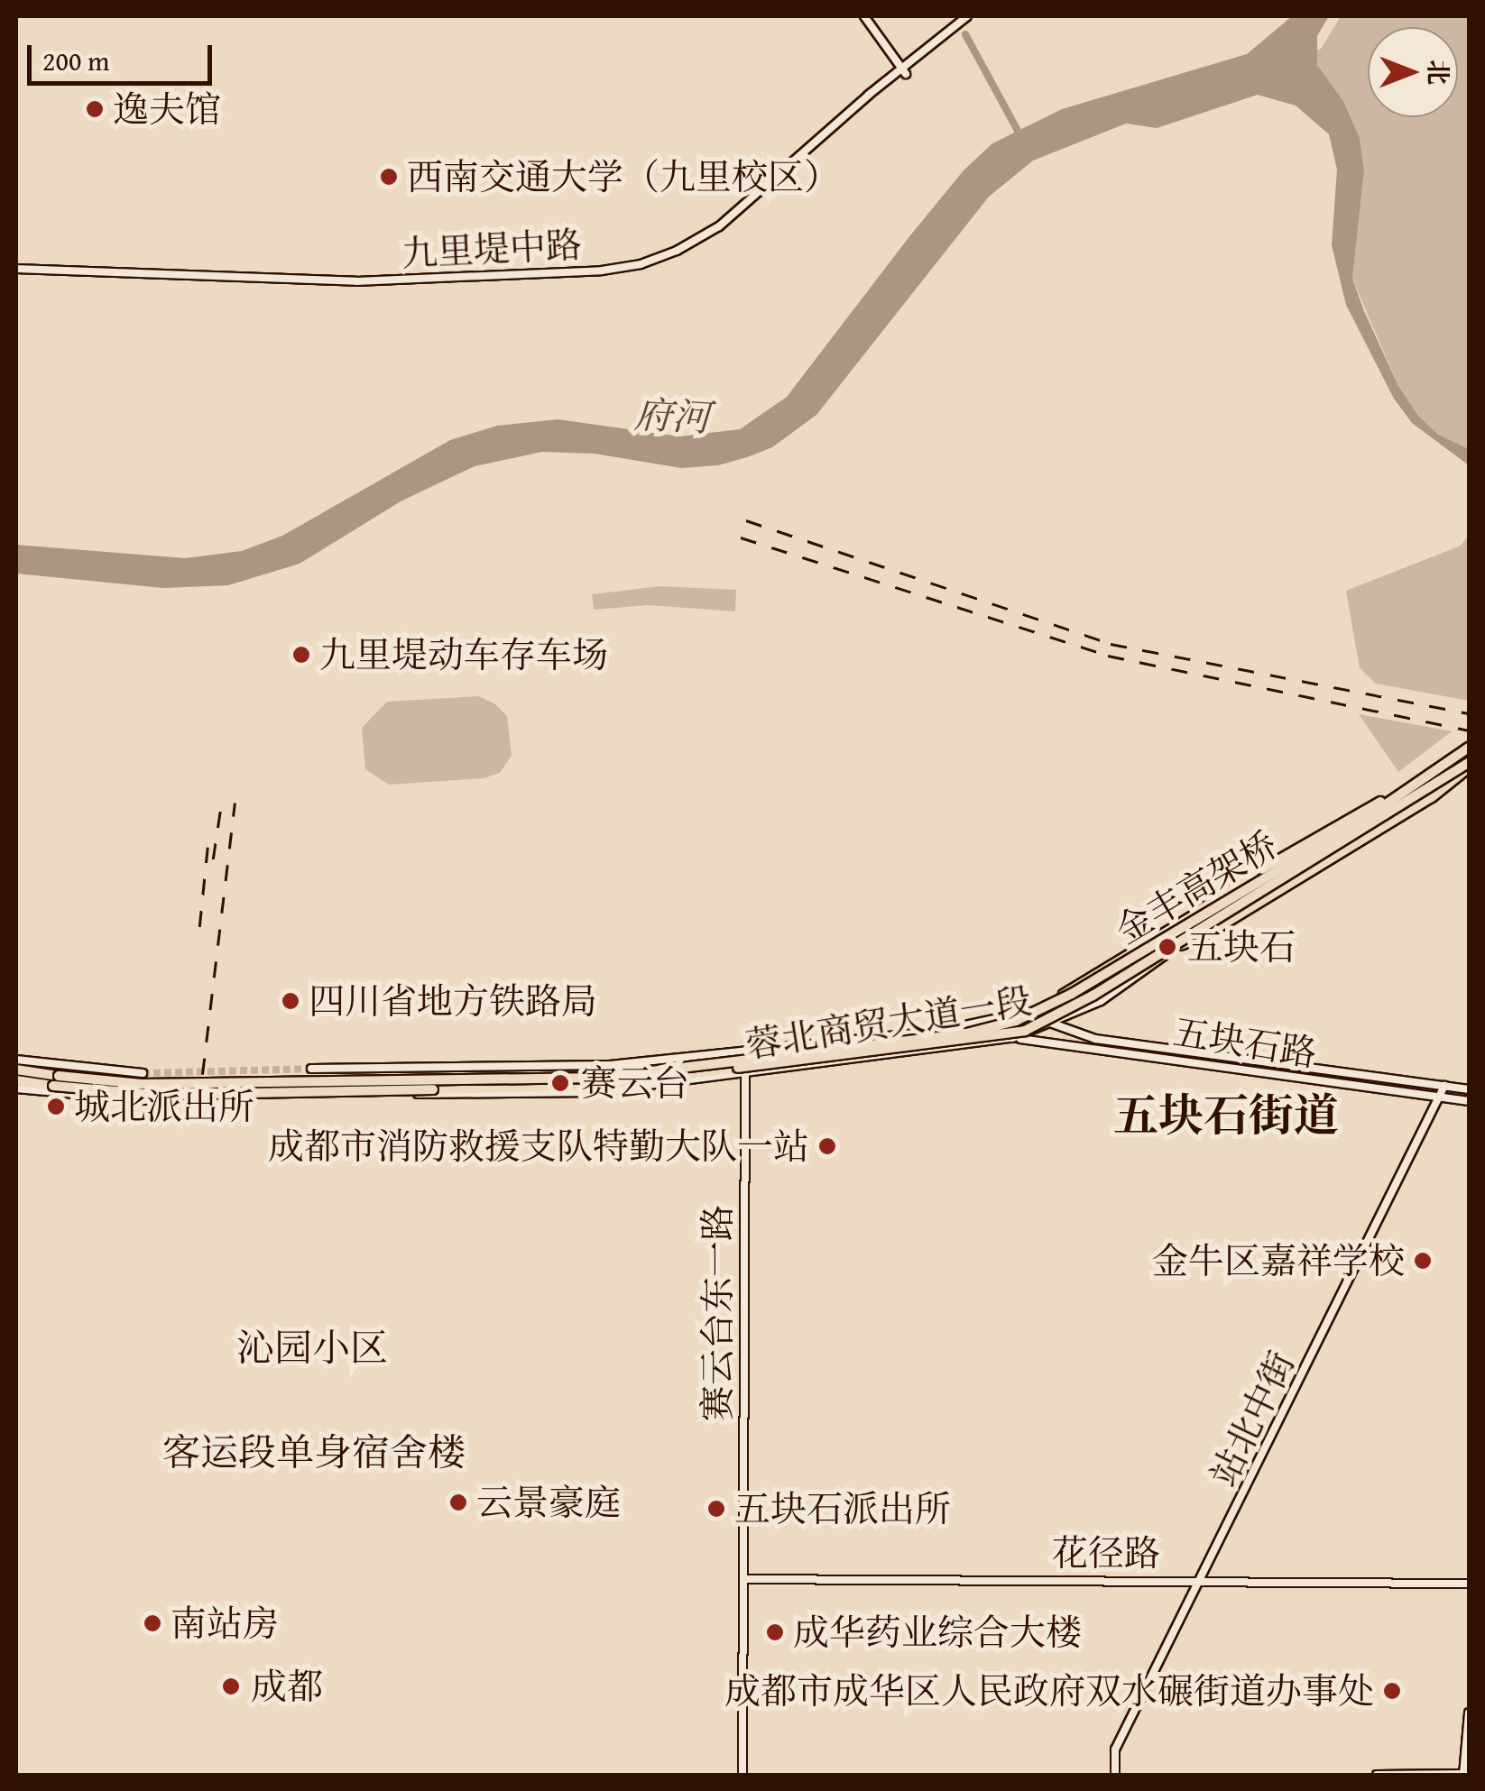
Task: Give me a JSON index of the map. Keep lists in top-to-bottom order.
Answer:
{
  "streets": {
    "highway": ["金丰高架桥", "蓉北商贸大道一段"],
    "main road": [
      "九里堤中路",
      "五块石路",
      "赛云台东一路",
      "站北中街",
      "花径路"
    ]
  },
  "crossings": [
    ["金丰高架桥", "蓉北商贸大道一段"],
    ["蓉北商贸大道一段", "五块石路"],
    ["蓉北商贸大道一段", "赛云台东一路"],
    ["五块石路", "站北中街"],
    ["赛云台东一路", "花径路"],
    ["站北中街", "花径路"]
  ],
  "districts": ["五块石街道", "沁园小区", "客运段单身宿舍楼"],
  "water": ["府河"],
  "places": [
    "逸夫馆",
    "西南交通大学（九里校区）",
    "九里堤动车存车场",
    "五块石",
    "四川省地方铁路局",
    "赛云台",
    "城北派出所",
    "成都市消防救援支队特勤大队一站",
    "金牛区嘉祥学校",
    "云景豪庭",
    "五块石派出所",
    "南站房",
    "成华药业综合大楼",
    "成都",
    "成都市成华区人民政府双水碾街道办事处"
  ],
  "scale_bar": "200 m",
  "north": "right"
}
